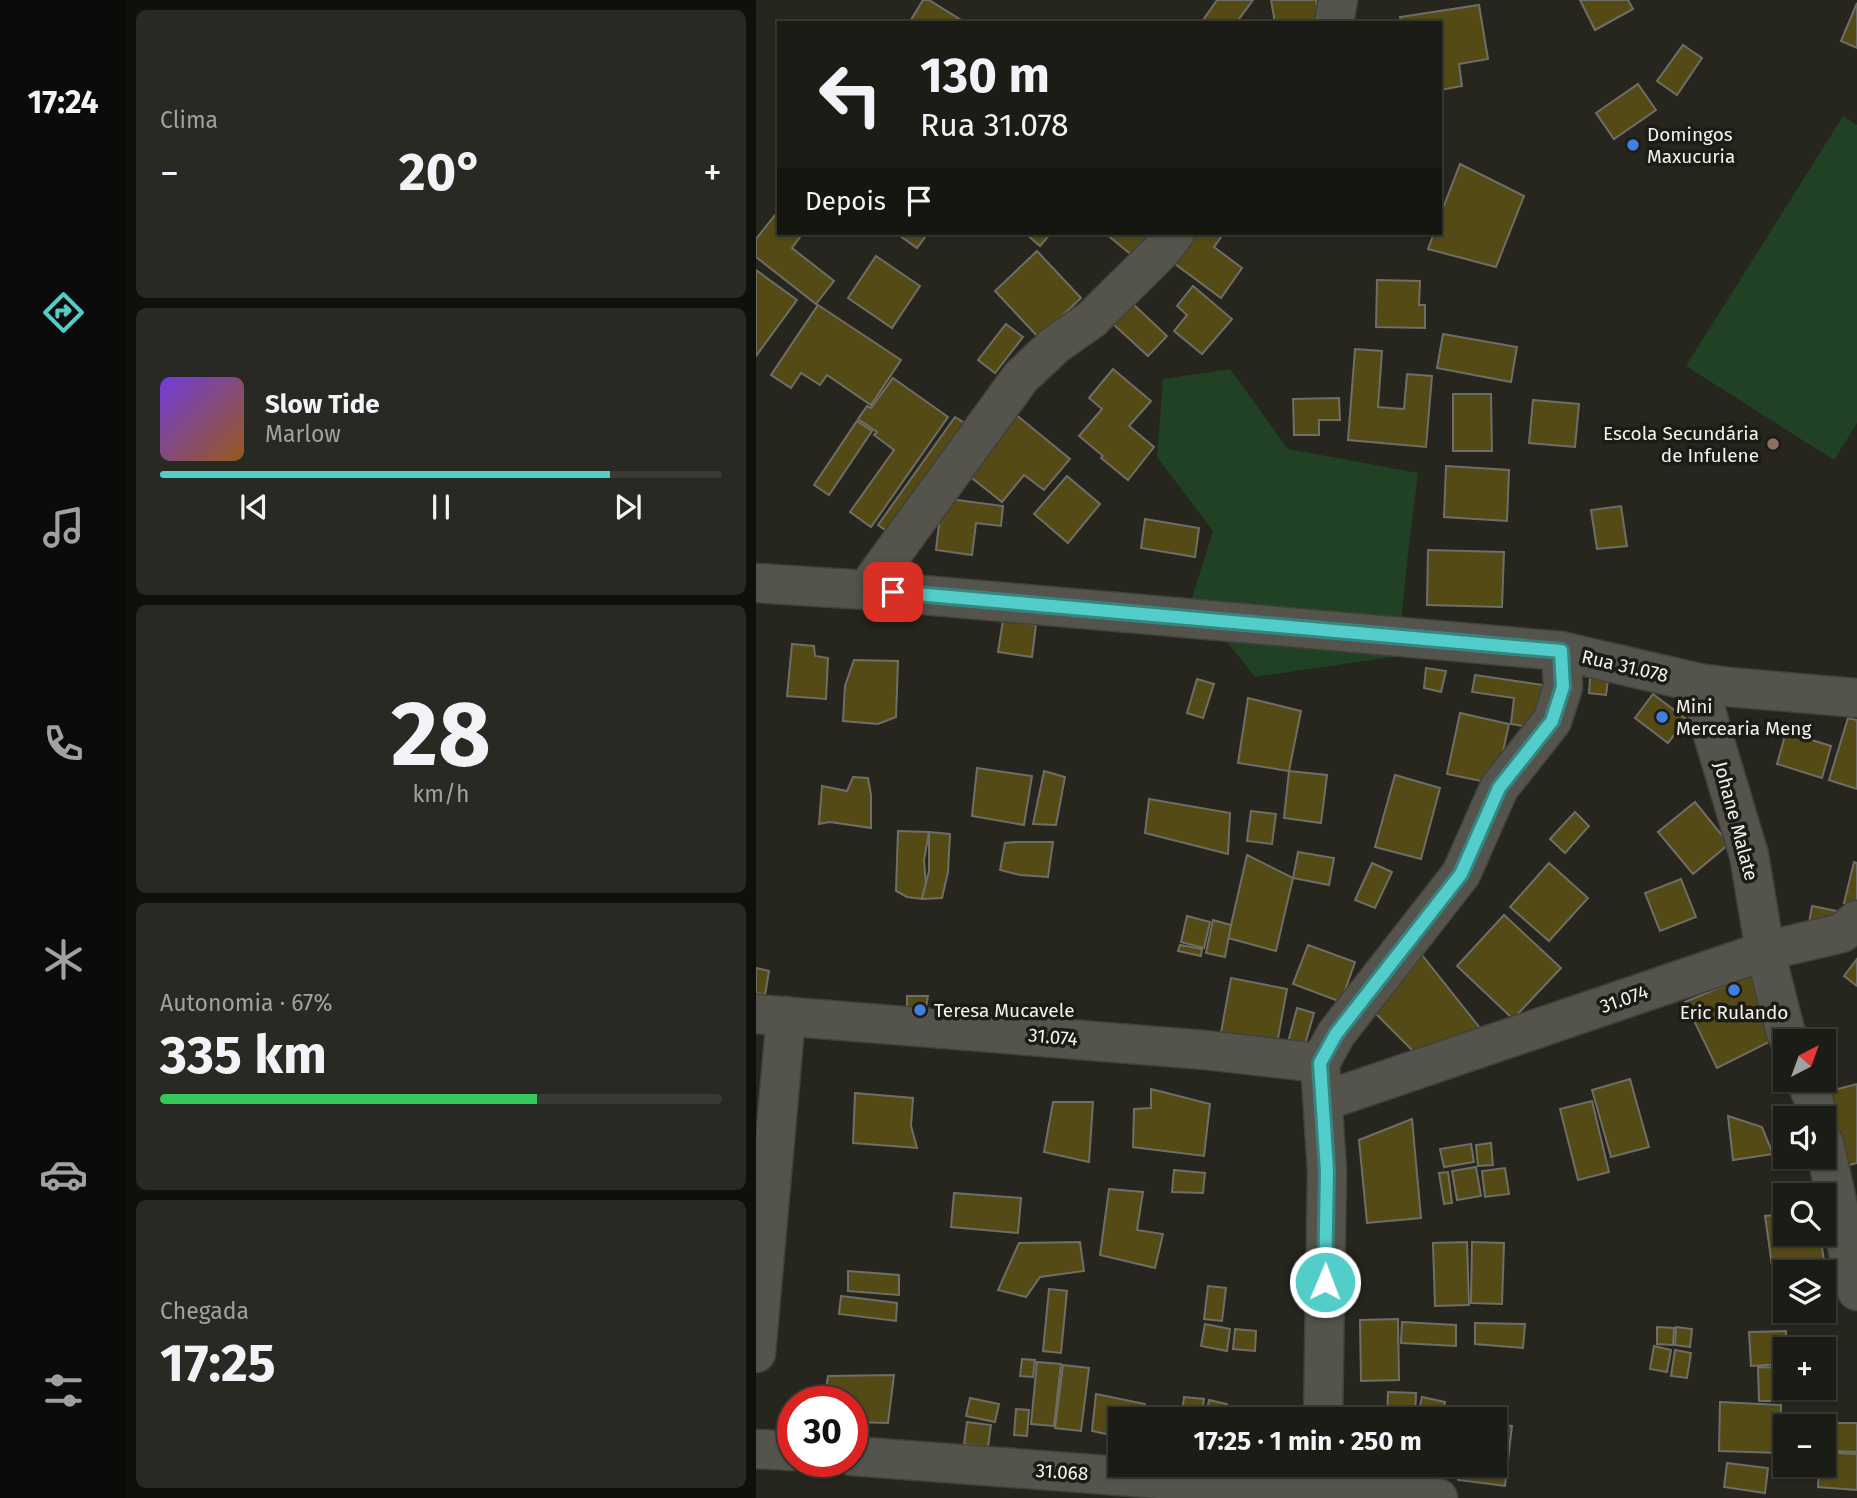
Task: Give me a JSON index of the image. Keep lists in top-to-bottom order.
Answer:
{
  "streets": {
    "street": [
      "Rua 31.078",
      "Johane Malate",
      "31.074",
      "31.068"
    ]
  },
  "crossings": [
    ["Rua 31.078", "Johane Malate"],
    ["Johane Malate", "31.074"]
  ],
  "places": [
    "Domingos Maxucuria",
    "Escola Secundária de Infulene",
    "Mini Mercearia Meng",
    "Eric Rulando",
    "Teresa Mucavele"
  ],
  "north": "top right",
  "page": {
    "tabs": "17:24",
    "tile": [
      "Clima",
      ["28", "km/h"],
      ["Autonomia · 67%", "335 km"],
      ["Chegada", "17:25"]
    ],
    "turn": ["130 m", "Rua 31.078"],
    "heat": ["−", "20°", "+"],
    "then": "Depois",
    "song": ["Slow Tide", "Marlow"],
    "map_buttons": ["+", "−"],
    "limit": "30",
    "trip": "17:25 · 1 min · 250 m"
  }
}
